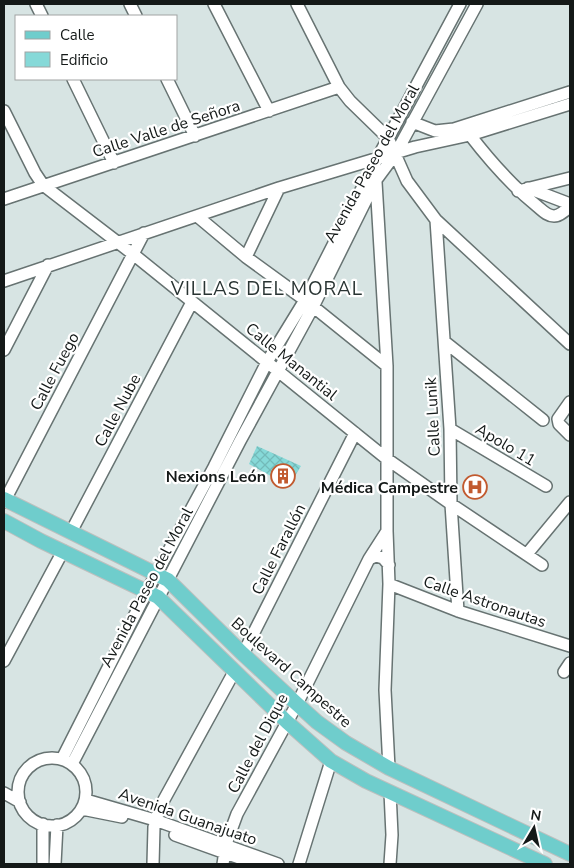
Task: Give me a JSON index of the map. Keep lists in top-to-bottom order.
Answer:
{
  "streets": {
    "main road": ["Boulevard Campestre"],
    "street": [
      "Calle Valle de Señora",
      "Avenida Paseo del Moral",
      "Calle Manantial",
      "Calle Fuego",
      "Calle Nube",
      "Calle Lunik",
      "Apolo 11",
      "Calle Farallón",
      "Calle Astronautas",
      "Calle del Dique",
      "Avenida Guanajuato"
    ]
  },
  "crossings": [
    ["Calle Valle de Señora", "Calle Manantial"],
    ["Avenida Paseo del Moral", "Calle Manantial"],
    ["Avenida Paseo del Moral", "Boulevard Campestre"],
    ["Avenida Paseo del Moral", "Avenida Guanajuato"],
    ["Calle Manantial", "Calle Fuego"],
    ["Calle Manantial", "Calle Nube"],
    ["Calle Manantial", "Calle Lunik"],
    ["Calle Manantial", "Calle Farallón"],
    ["Calle Fuego", "Boulevard Campestre"],
    ["Calle Nube", "Boulevard Campestre"],
    ["Calle Lunik", "Apolo 11"],
    ["Calle Lunik", "Calle Astronautas"],
    ["Calle Farallón", "Boulevard Campestre"],
    ["Boulevard Campestre", "Calle del Dique"],
    ["Calle del Dique", "Avenida Guanajuato"]
  ],
  "districts": ["VILLAS DEL MORAL"],
  "places": {
    "building": ["Nexions León"],
    "hospital": ["Médica Campestre"]
  },
  "legend": ["Calle", "Edificio"],
  "north": "top"
}
